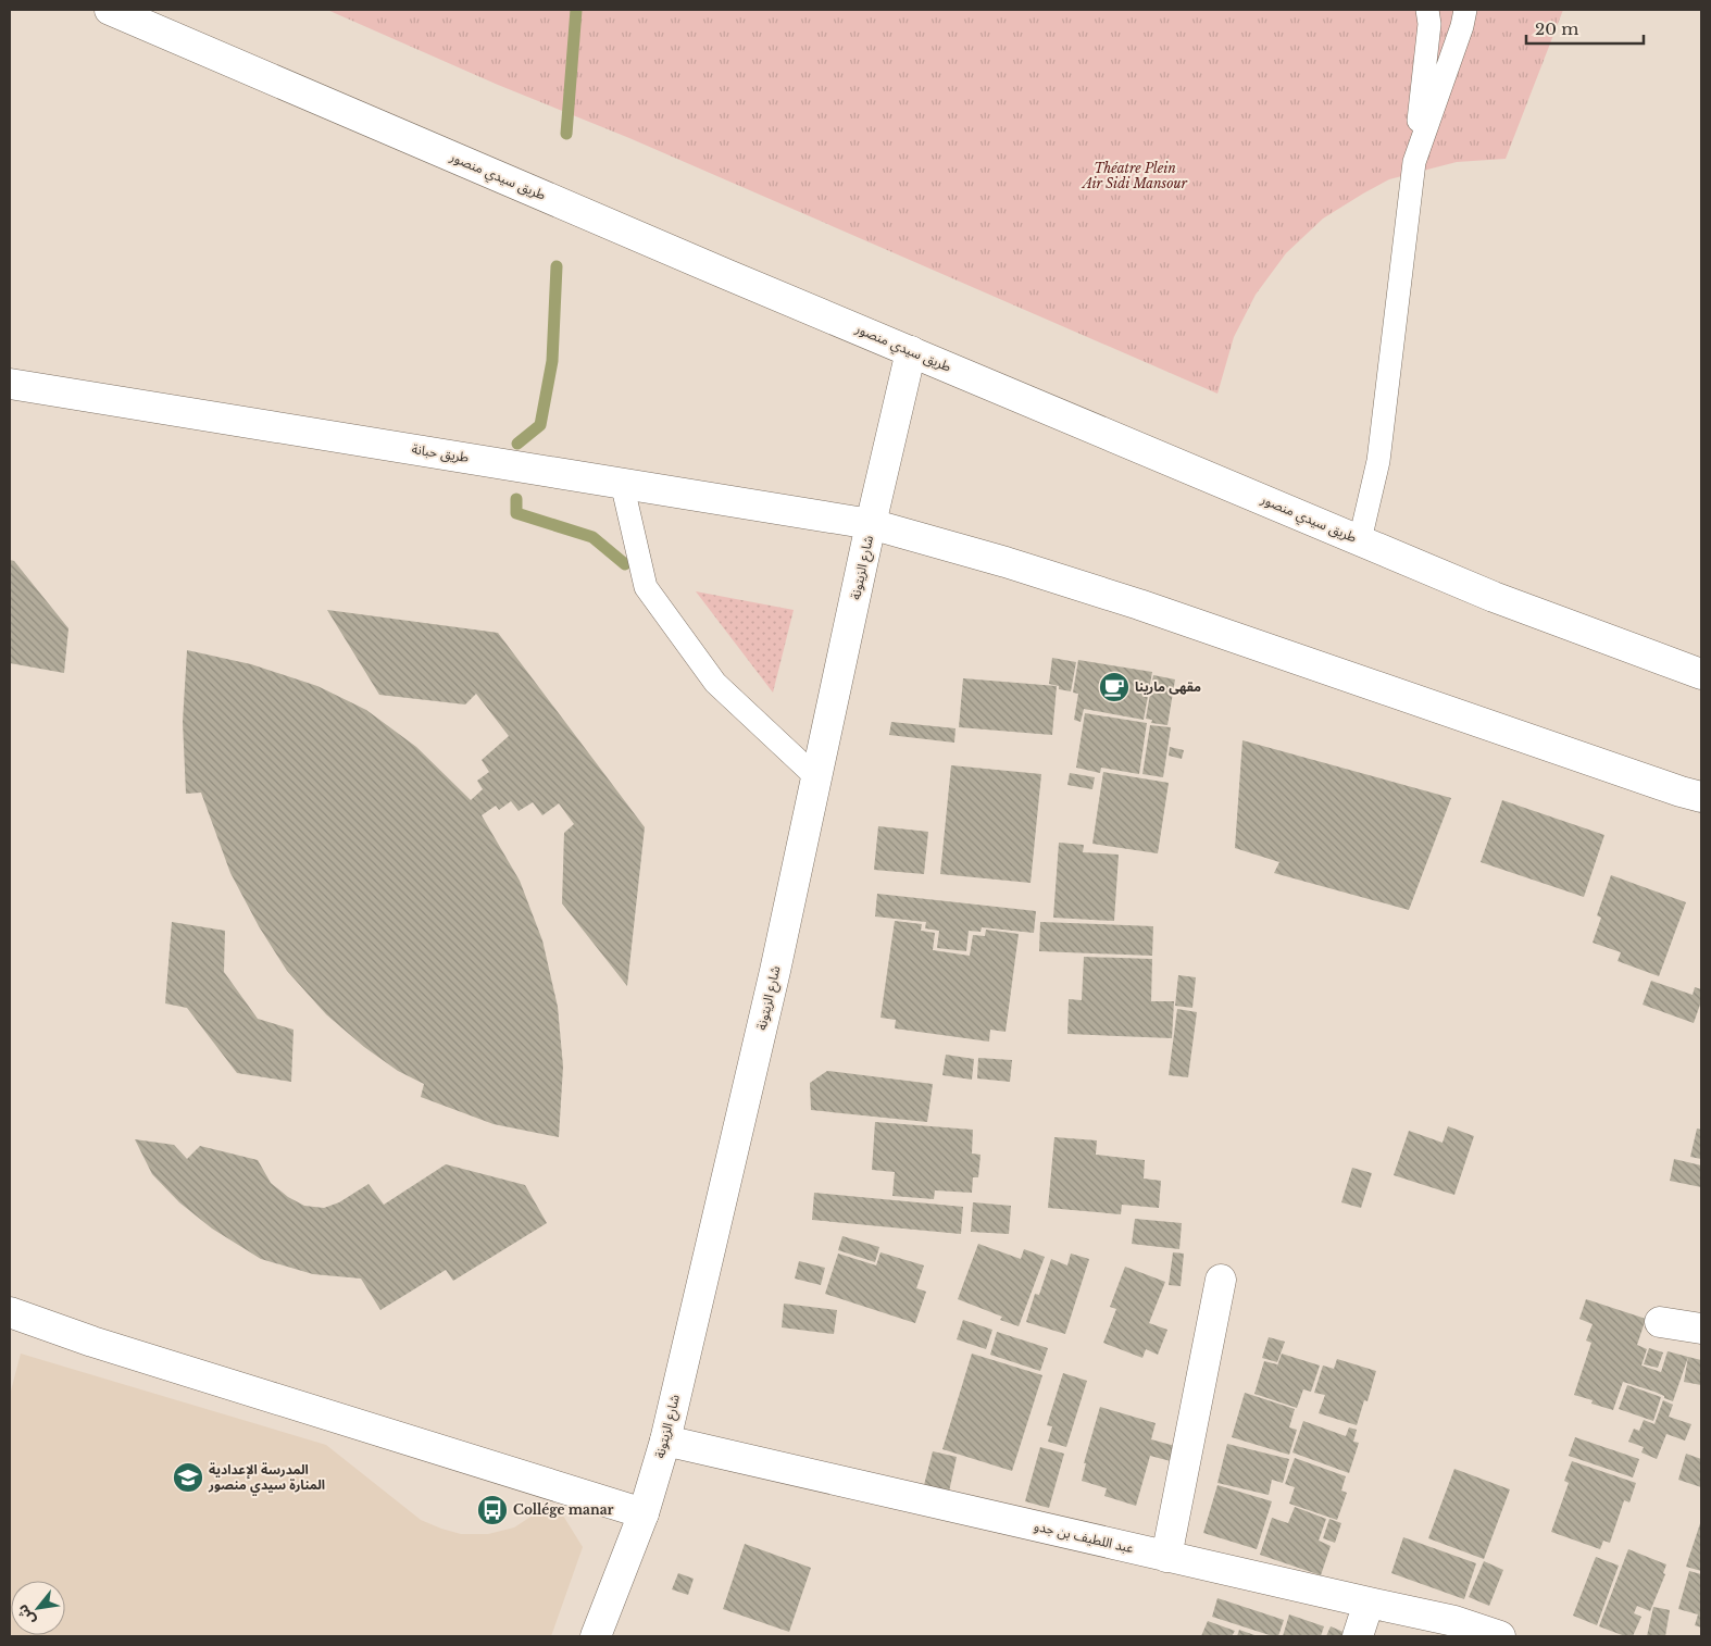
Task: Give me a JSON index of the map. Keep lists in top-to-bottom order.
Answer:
{
  "streets": {
    "street": [
      "طريق سيدي منصور",
      "طريق حبانة",
      "شارع الزيتونة",
      "عبد اللطيف بن جدو"
    ]
  },
  "crossings": [
    ["طريق سيدي منصور", "شارع الزيتونة"],
    ["طريق حبانة", "شارع الزيتونة"],
    ["شارع الزيتونة", "عبد اللطيف بن جدو"]
  ],
  "parks": ["Théatre Plein Air Sidi Mansour"],
  "places": {
    "cafe": ["مقهى مارينا"],
    "school or university": ["المدرسة الإعدادية المنارة سيدي منصور"],
    "bus stop": ["Collége manar"]
  },
  "scale_bar": "20 m",
  "north": "bottom left"
}
